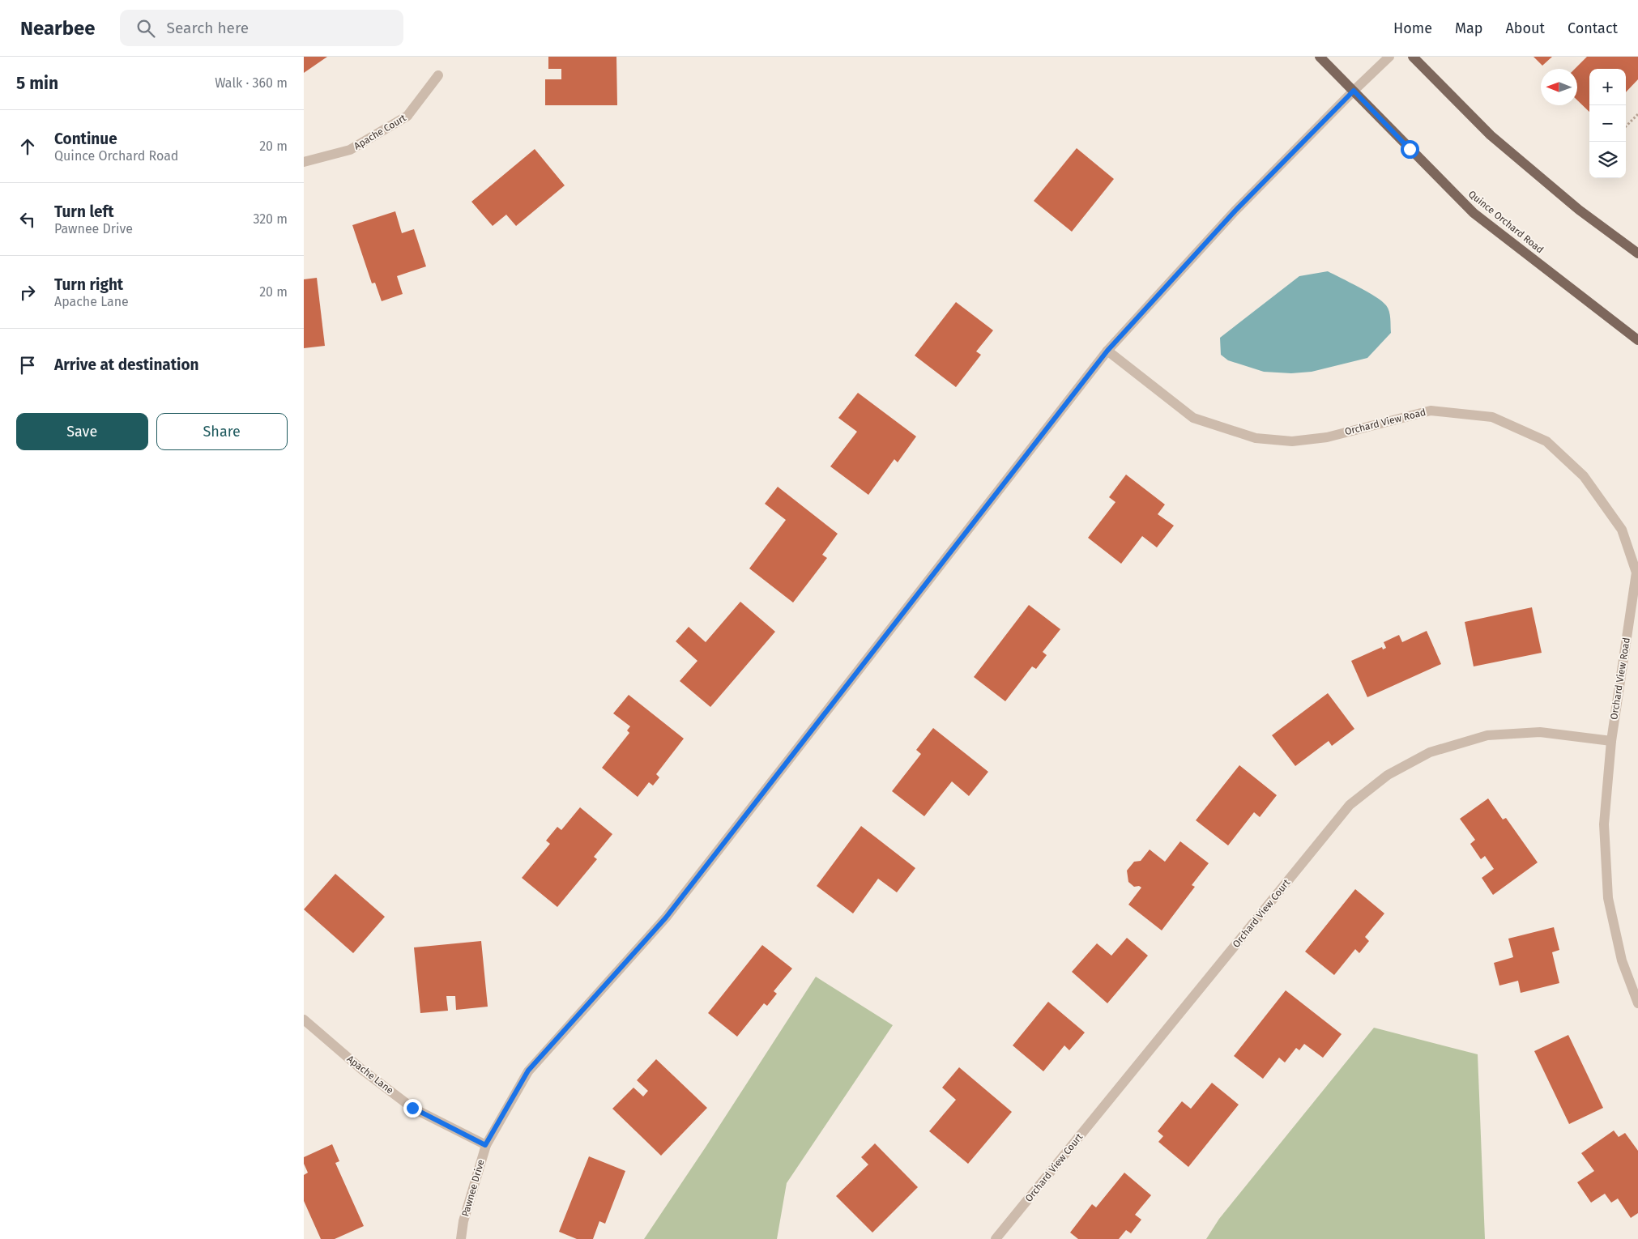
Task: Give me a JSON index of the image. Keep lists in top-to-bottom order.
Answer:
{
  "streets": {
    "main road": ["Quince Orchard Road"],
    "street": [
      "Apache Court",
      "Orchard View Road",
      "Orchard View Court",
      "Apache Lane",
      "Pawnee Drive"
    ]
  },
  "crossings": [
    ["Quince Orchard Road", "Pawnee Drive"],
    ["Orchard View Road", "Orchard View Court"],
    ["Orchard View Road", "Pawnee Drive"],
    ["Apache Lane", "Pawnee Drive"]
  ],
  "north": "left",
  "page": {
    "header": "Nearbee",
    "search": "Search here",
    "nav": [
      "Home",
      "Map",
      "About",
      "Contact"
    ],
    "heading": ["5 min", "Walk · 360 m"],
    "map_buttons": ["+", "−"],
    "list": [
      ["Continue", "Quince Orchard Road", "20 m"],
      ["Turn left", "Pawnee Drive", "320 m"],
      ["Turn right", "Apache Lane", "20 m"],
      "Arrive at destination"
    ],
    "buttons": ["Save", "Share"]
  }
}
